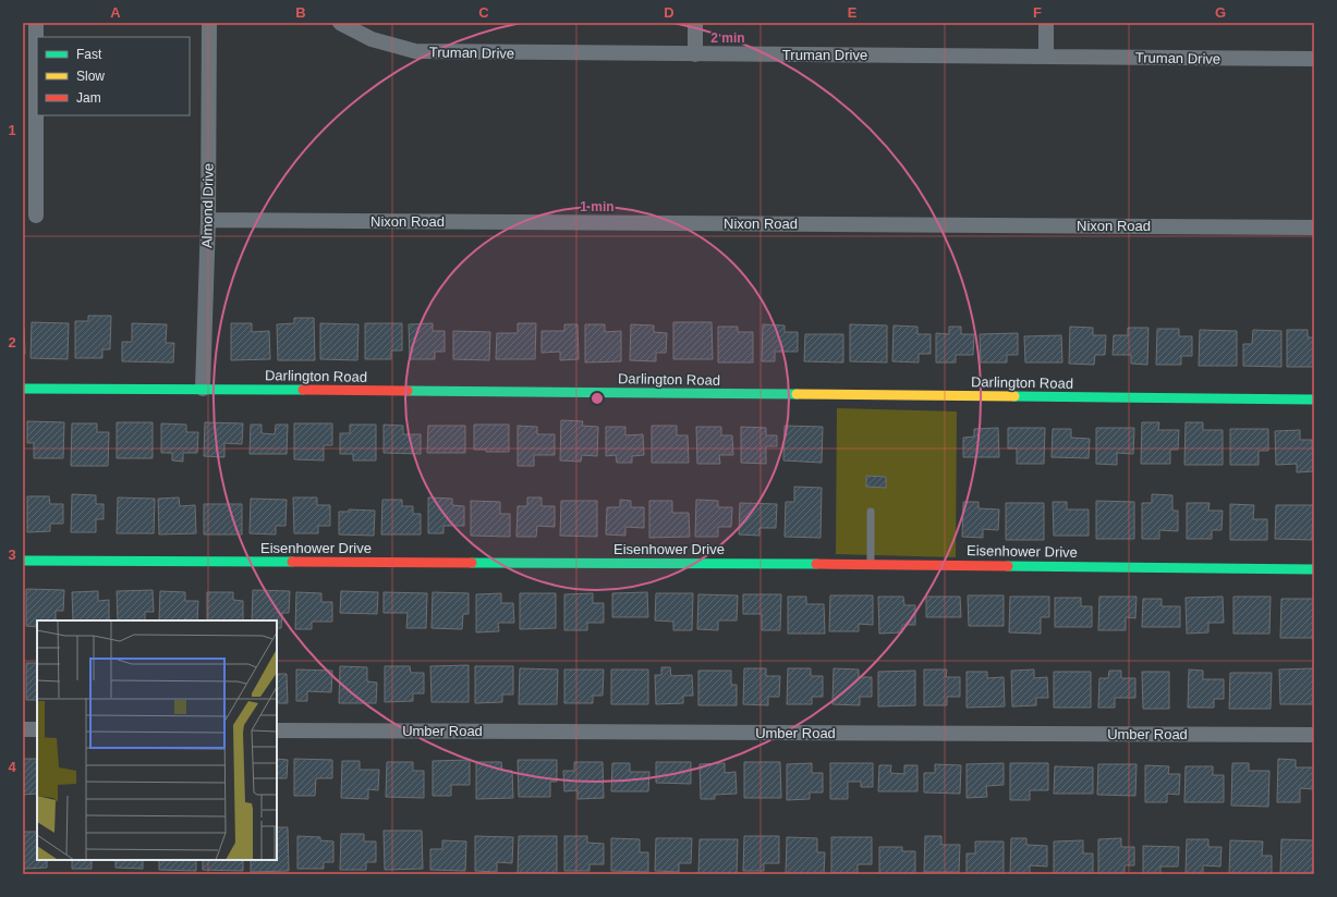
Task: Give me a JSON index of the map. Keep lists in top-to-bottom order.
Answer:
{
  "streets": {
    "street": [
      "Truman Drive",
      "Almond Drive",
      "Nixon Road",
      "Darlington Road",
      "Eisenhower Drive",
      "Umber Road"
    ]
  },
  "crossings": [
    ["Almond Drive", "Nixon Road"],
    ["Almond Drive", "Darlington Road"]
  ],
  "legend": ["Fast", "Slow", "Jam"],
  "grid": {
    "columns": [
      "A",
      "B",
      "C",
      "D",
      "E",
      "F",
      "G"
    ],
    "rows": [
      "1",
      "2",
      "3",
      "4"
    ]
  },
  "rings": ["2 min", "1 min"]
}
